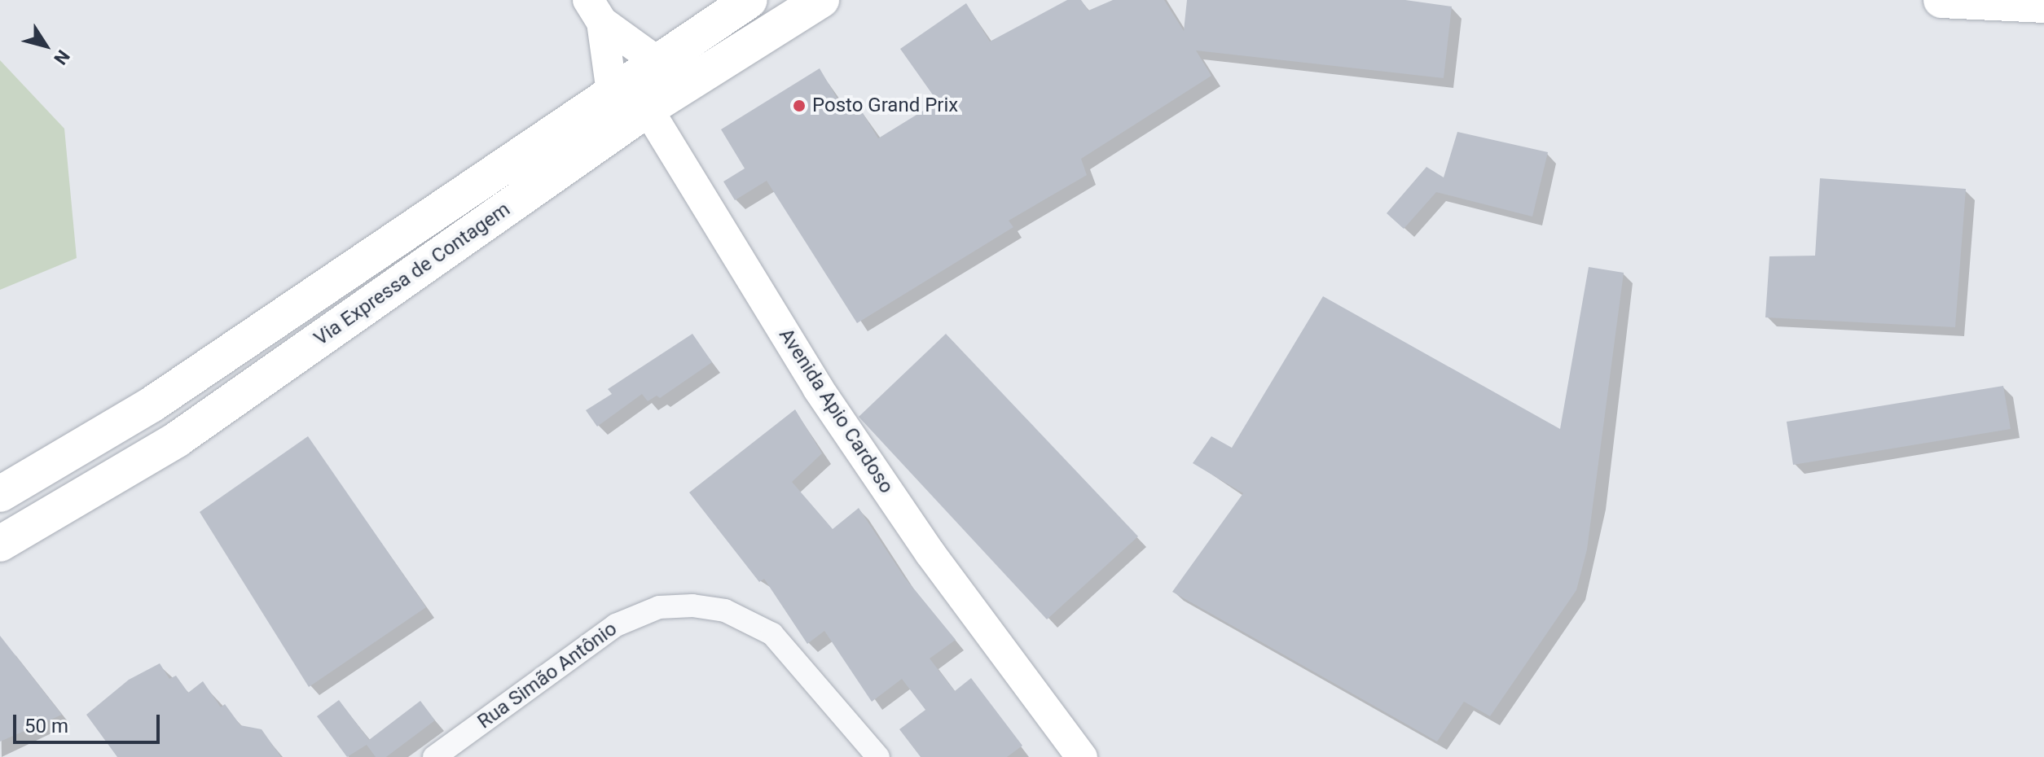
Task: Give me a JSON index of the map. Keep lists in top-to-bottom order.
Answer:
{
  "streets": {
    "highway": ["Via Expressa de Contagem"],
    "street": ["Avenida Apio Cardoso", "Rua Simão Antônio"]
  },
  "crossings": [
    ["Via Expressa de Contagem", "Avenida Apio Cardoso"]
  ],
  "places": ["Posto Grand Prix"],
  "scale_bar": "50 m",
  "north": "bottom right"
}
